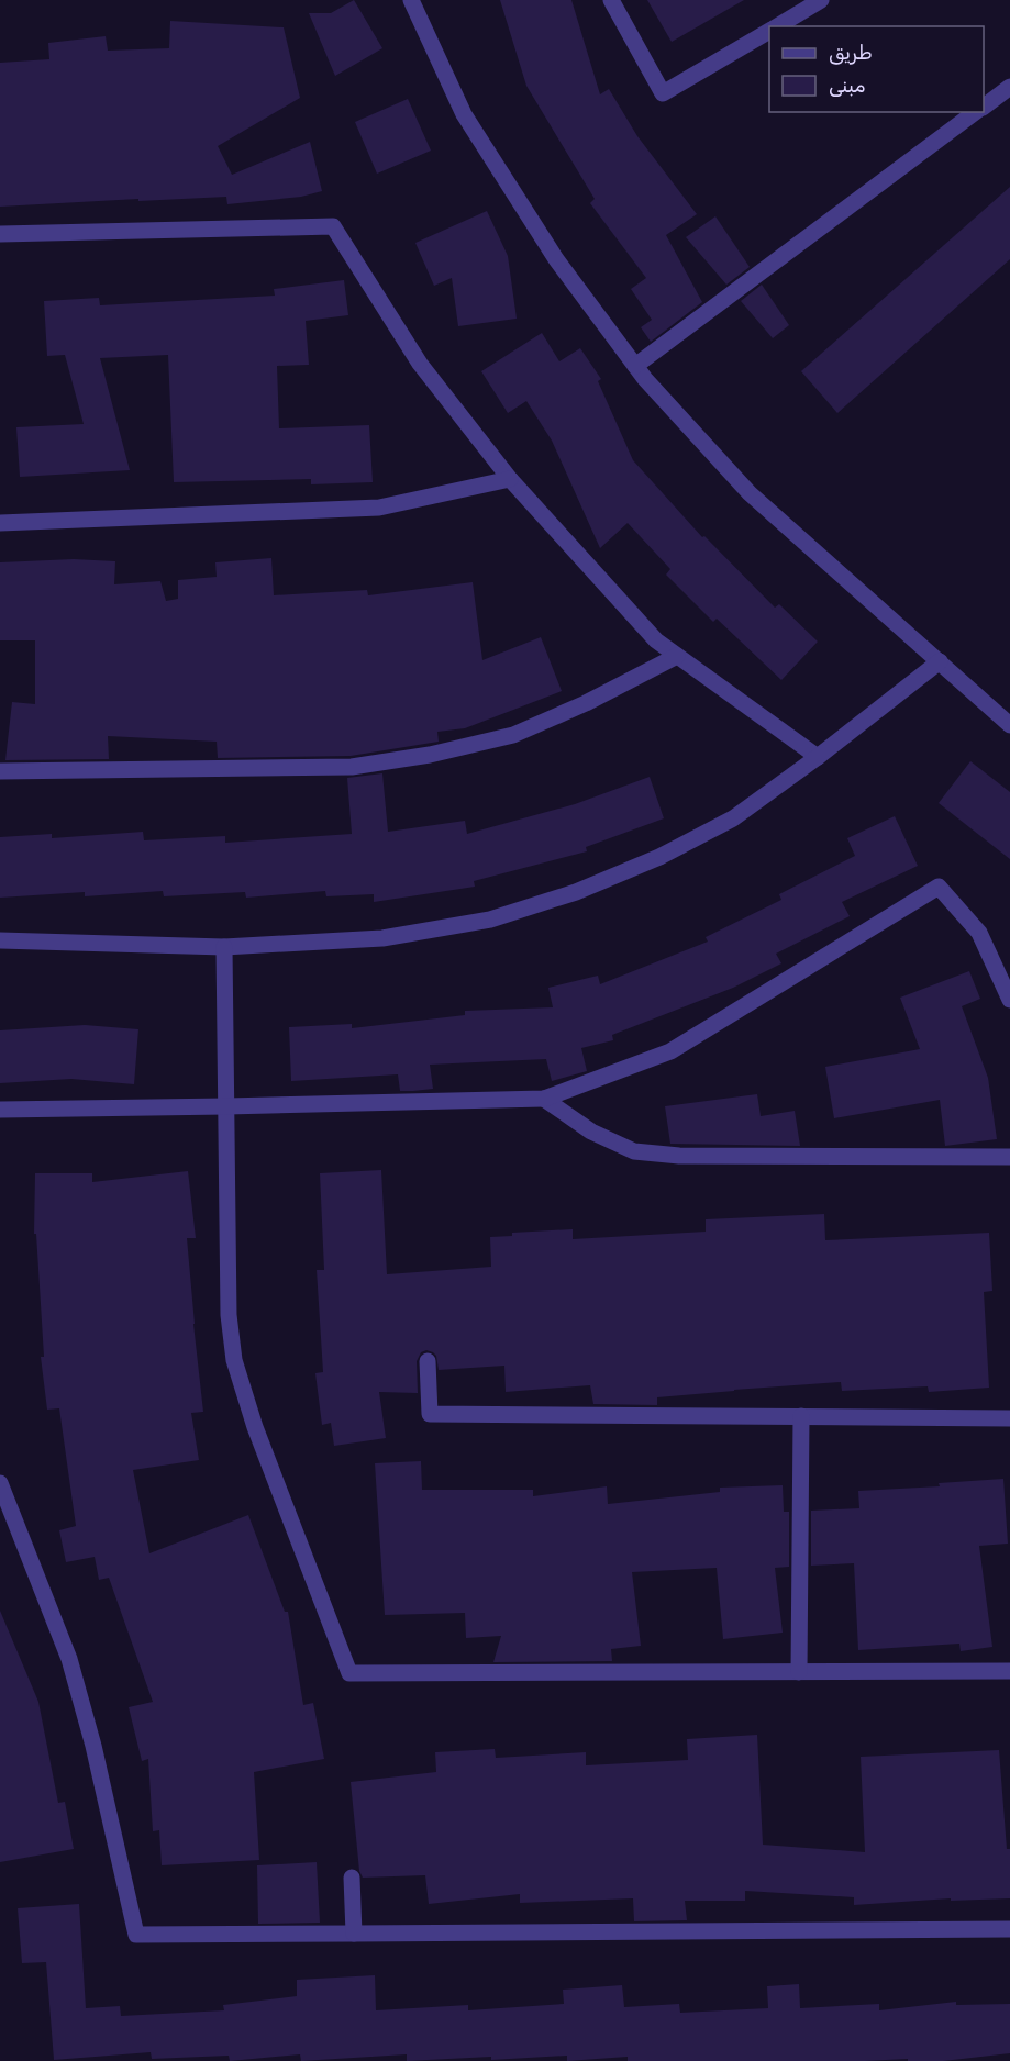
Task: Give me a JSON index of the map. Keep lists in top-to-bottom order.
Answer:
{
  "legend": ["طريق", "مبنى"]
}
